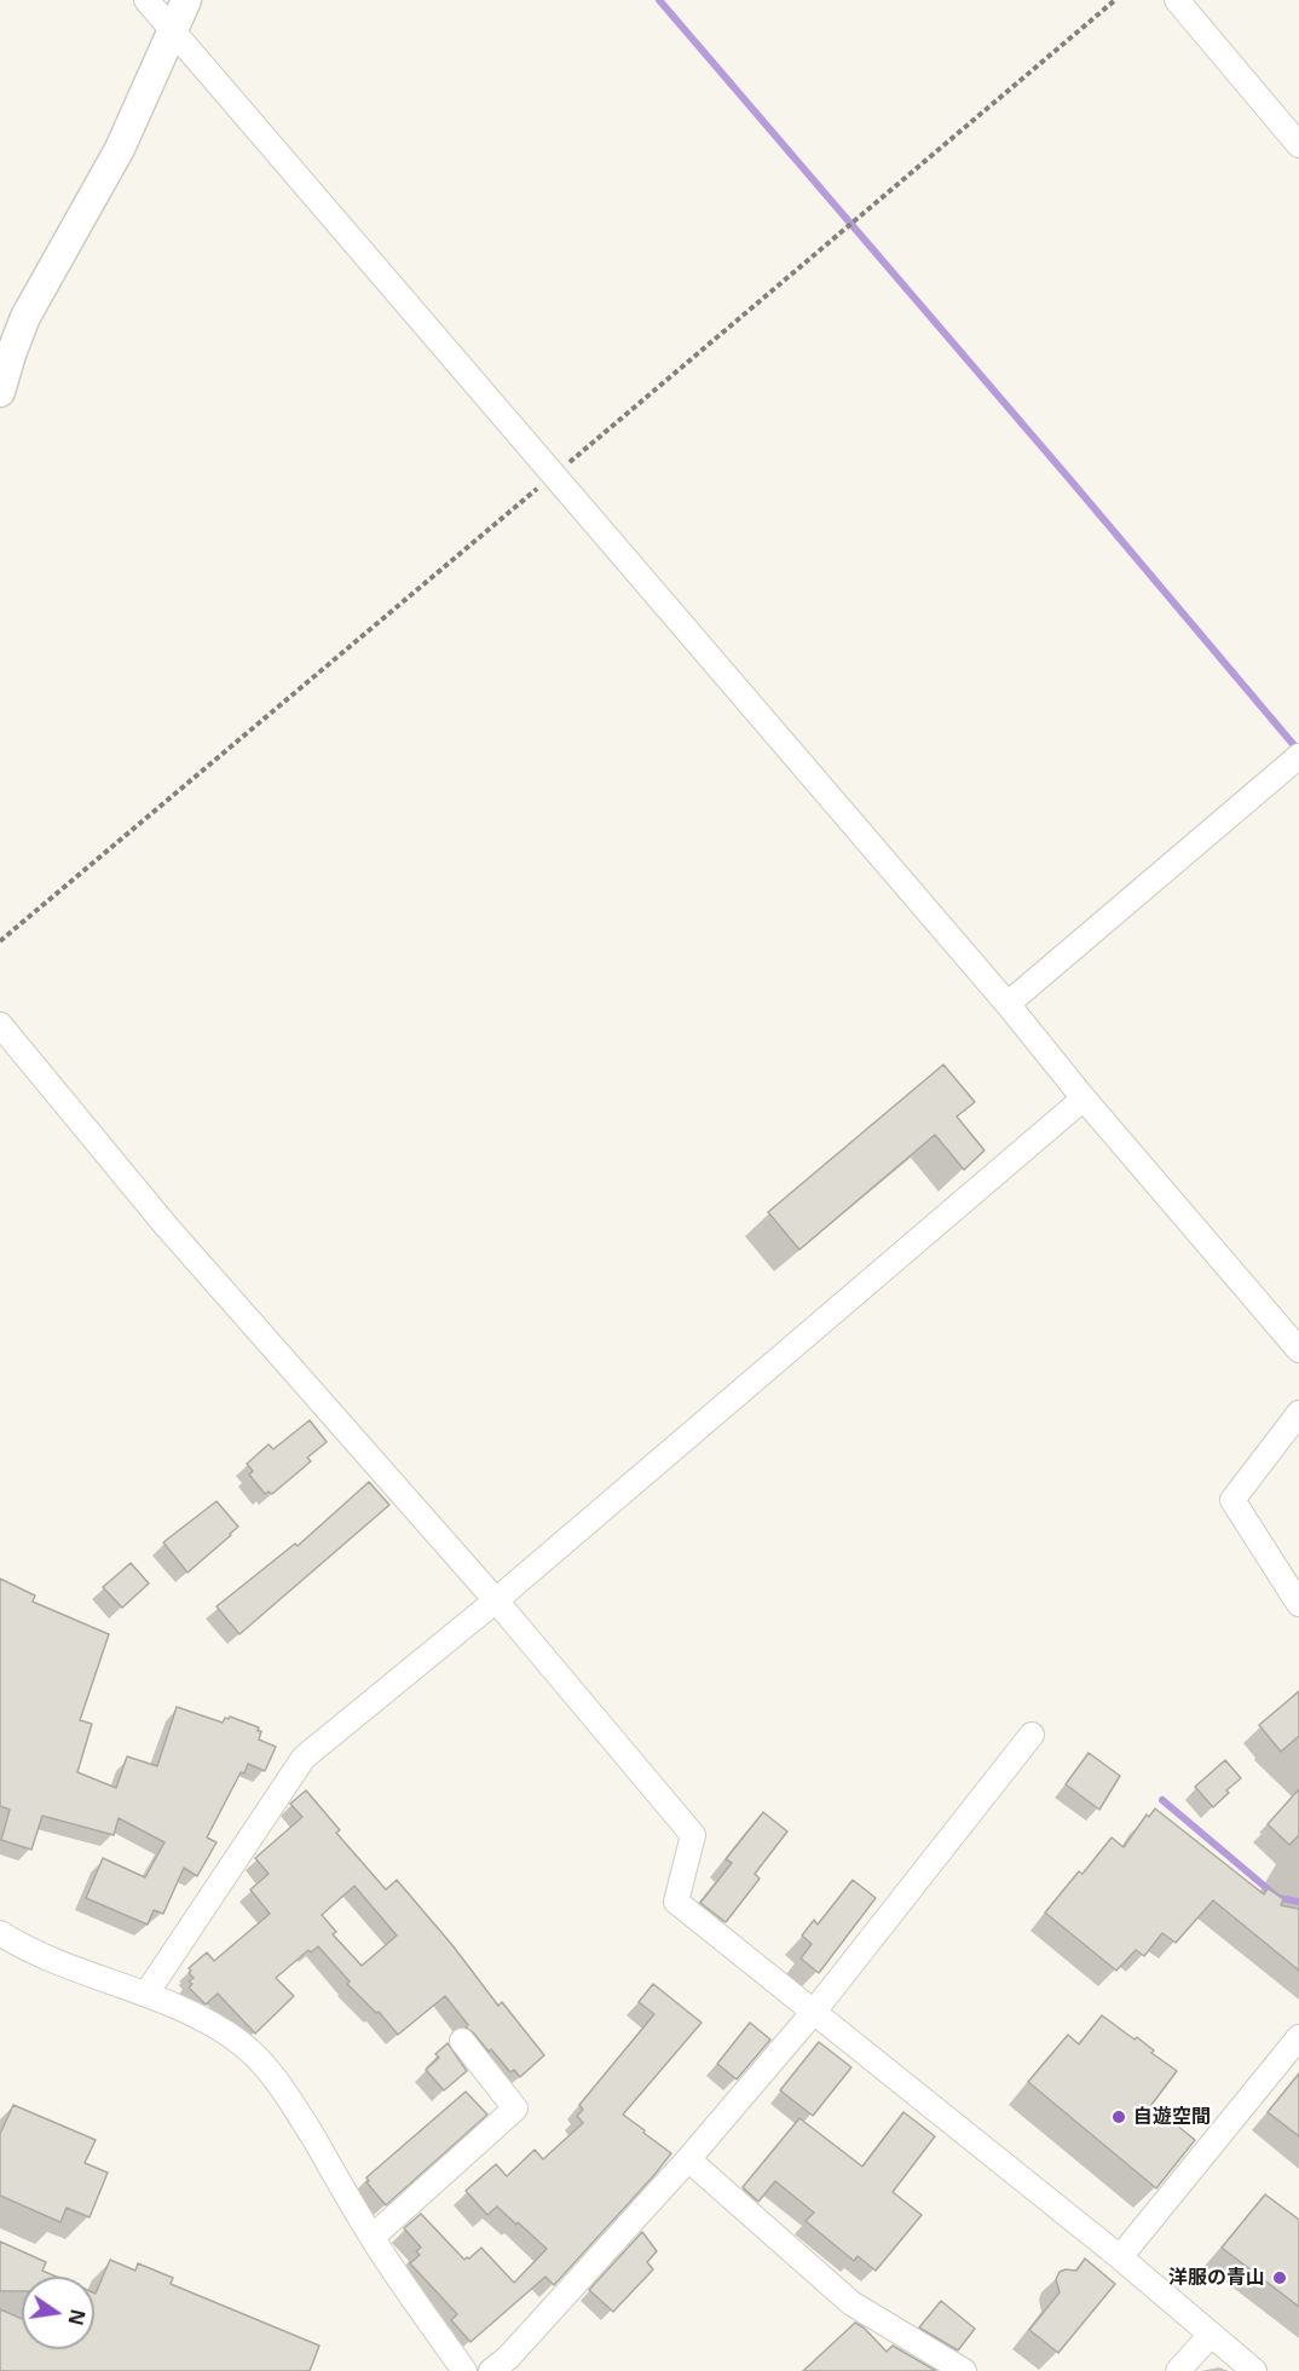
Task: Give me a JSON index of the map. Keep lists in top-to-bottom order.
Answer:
{
  "places": ["自遊空間", "洋服の青山"],
  "north": "right"
}
